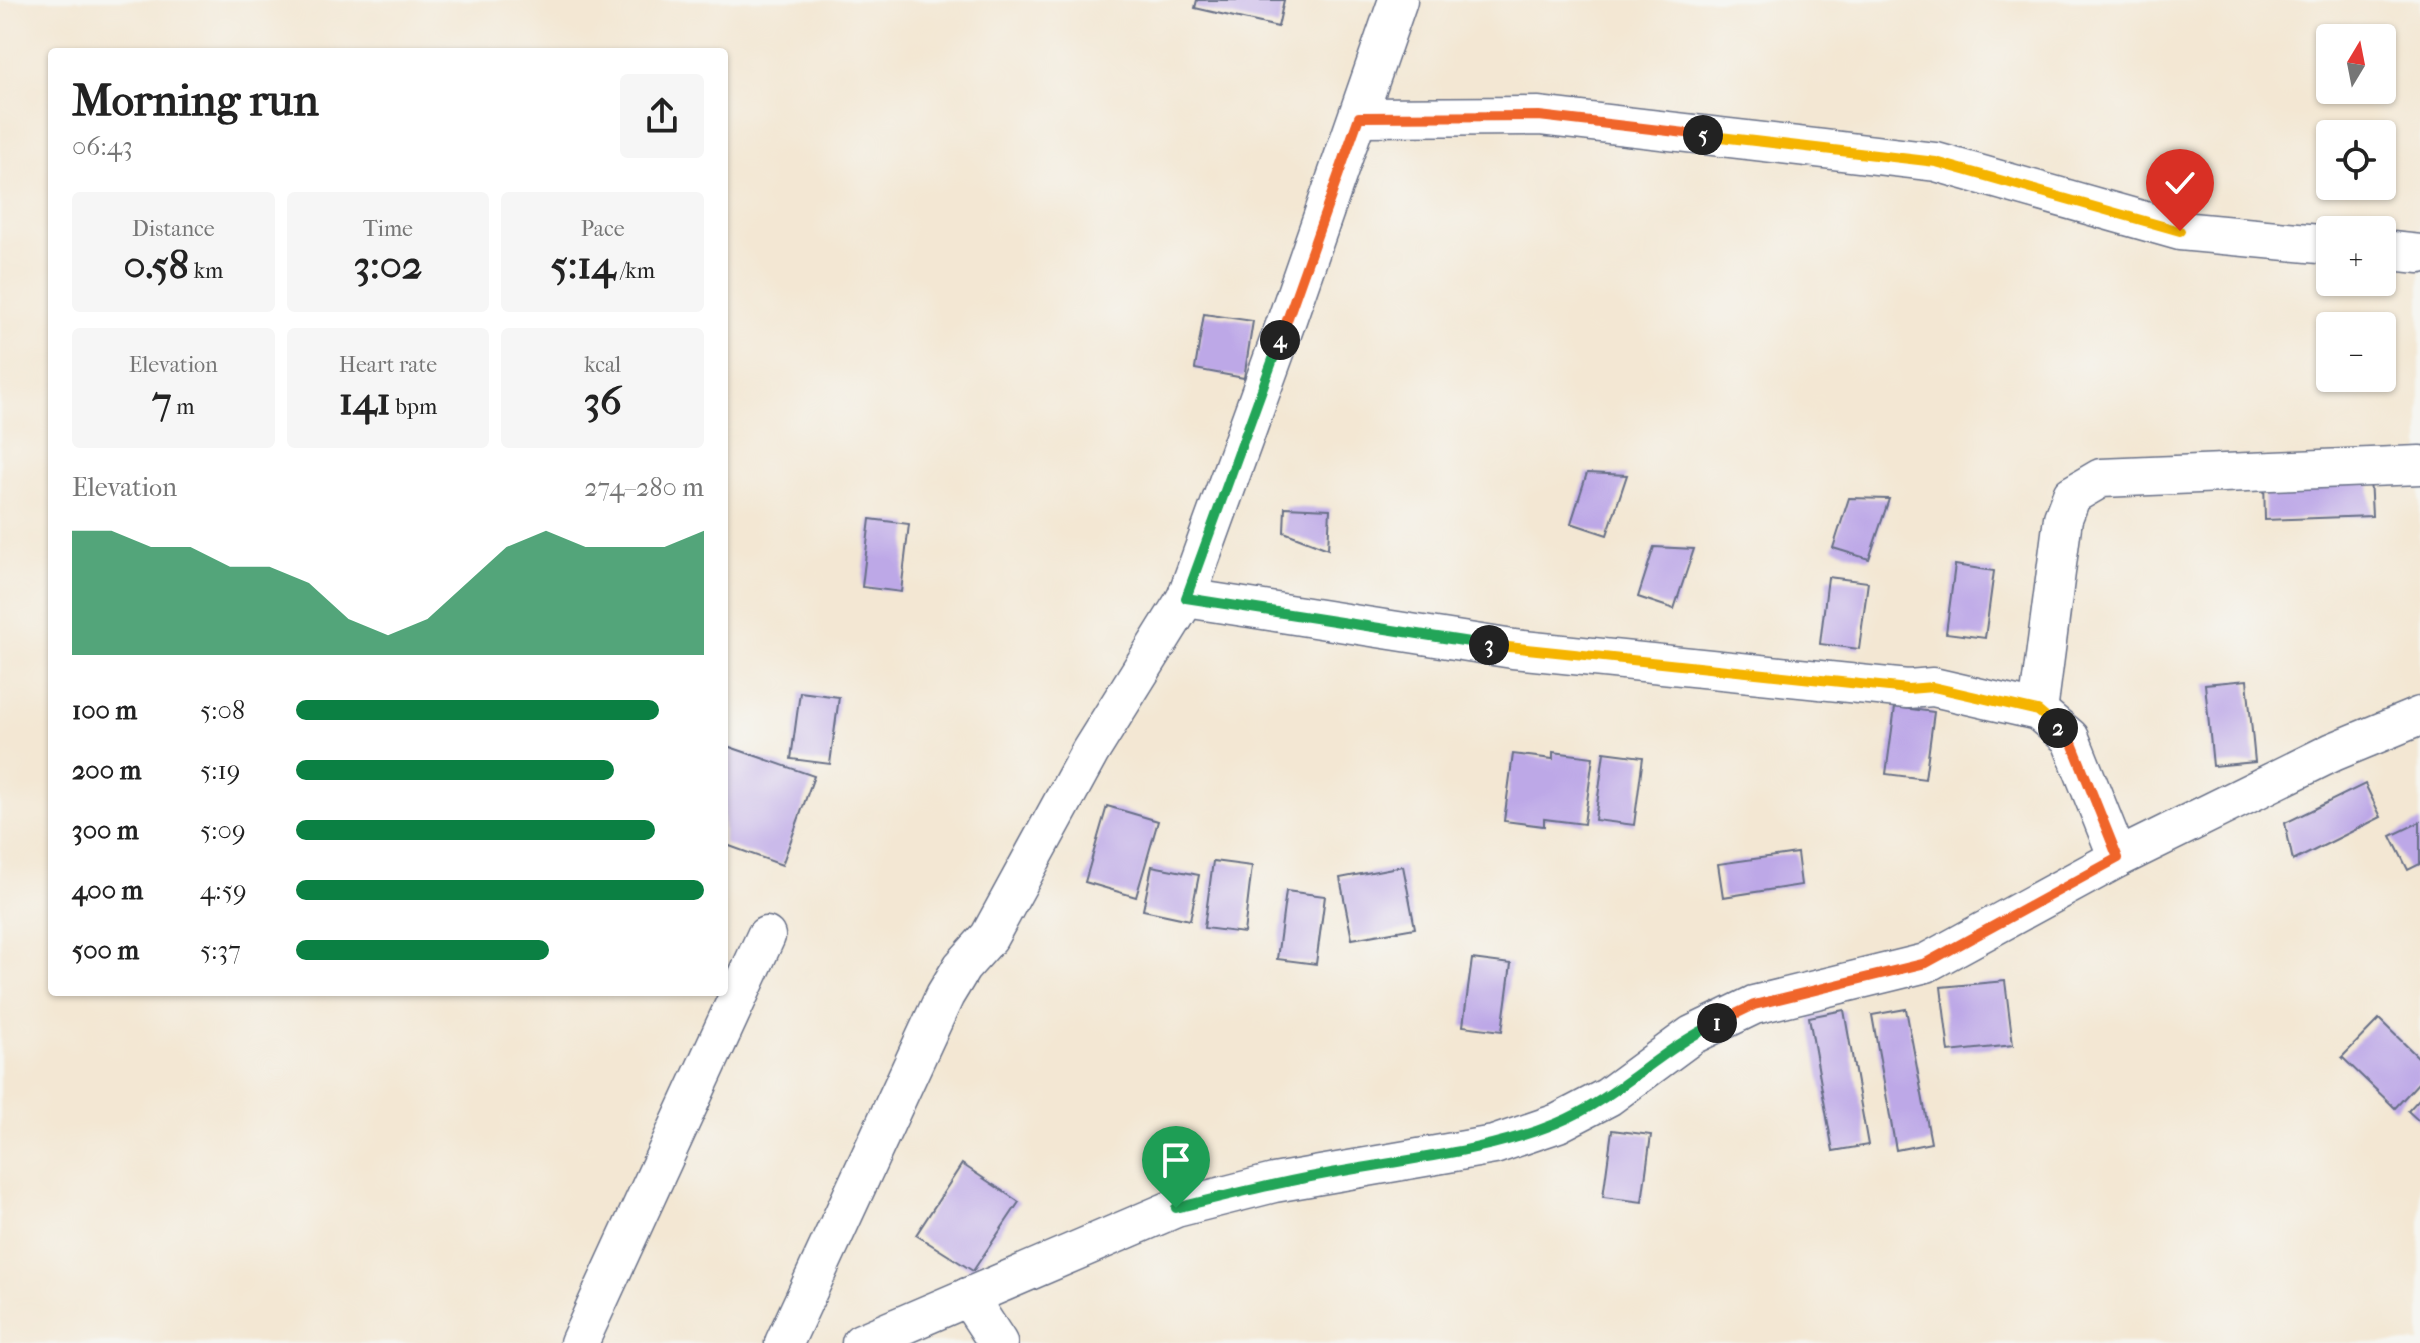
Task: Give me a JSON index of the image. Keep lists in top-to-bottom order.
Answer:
{
  "north": "top",
  "page": {
    "map_buttons": ["+", "−"],
    "heading": ["Morning run", "06:43"],
    "pins": [
      "5",
      "4",
      "3",
      "2",
      "1"
    ],
    "stats": [
      ["Distance", "0.58 km"],
      ["Time", "3:02"],
      ["Pace", "5:14 /km"],
      ["Elevation", "7 m"],
      ["Heart rate", "141 bpm"],
      ["kcal", "36"]
    ],
    "chart": ["Elevation", "274–280 m"],
    "list": [
      {
        "name": "100 m",
        "note": "5:08"
      },
      {
        "name": "200 m",
        "note": "5:19"
      },
      {
        "name": "300 m",
        "note": "5:09"
      },
      {
        "name": "400 m",
        "note": "4:59"
      },
      {
        "name": "500 m",
        "note": "5:37"
      }
    ]
  }
}
